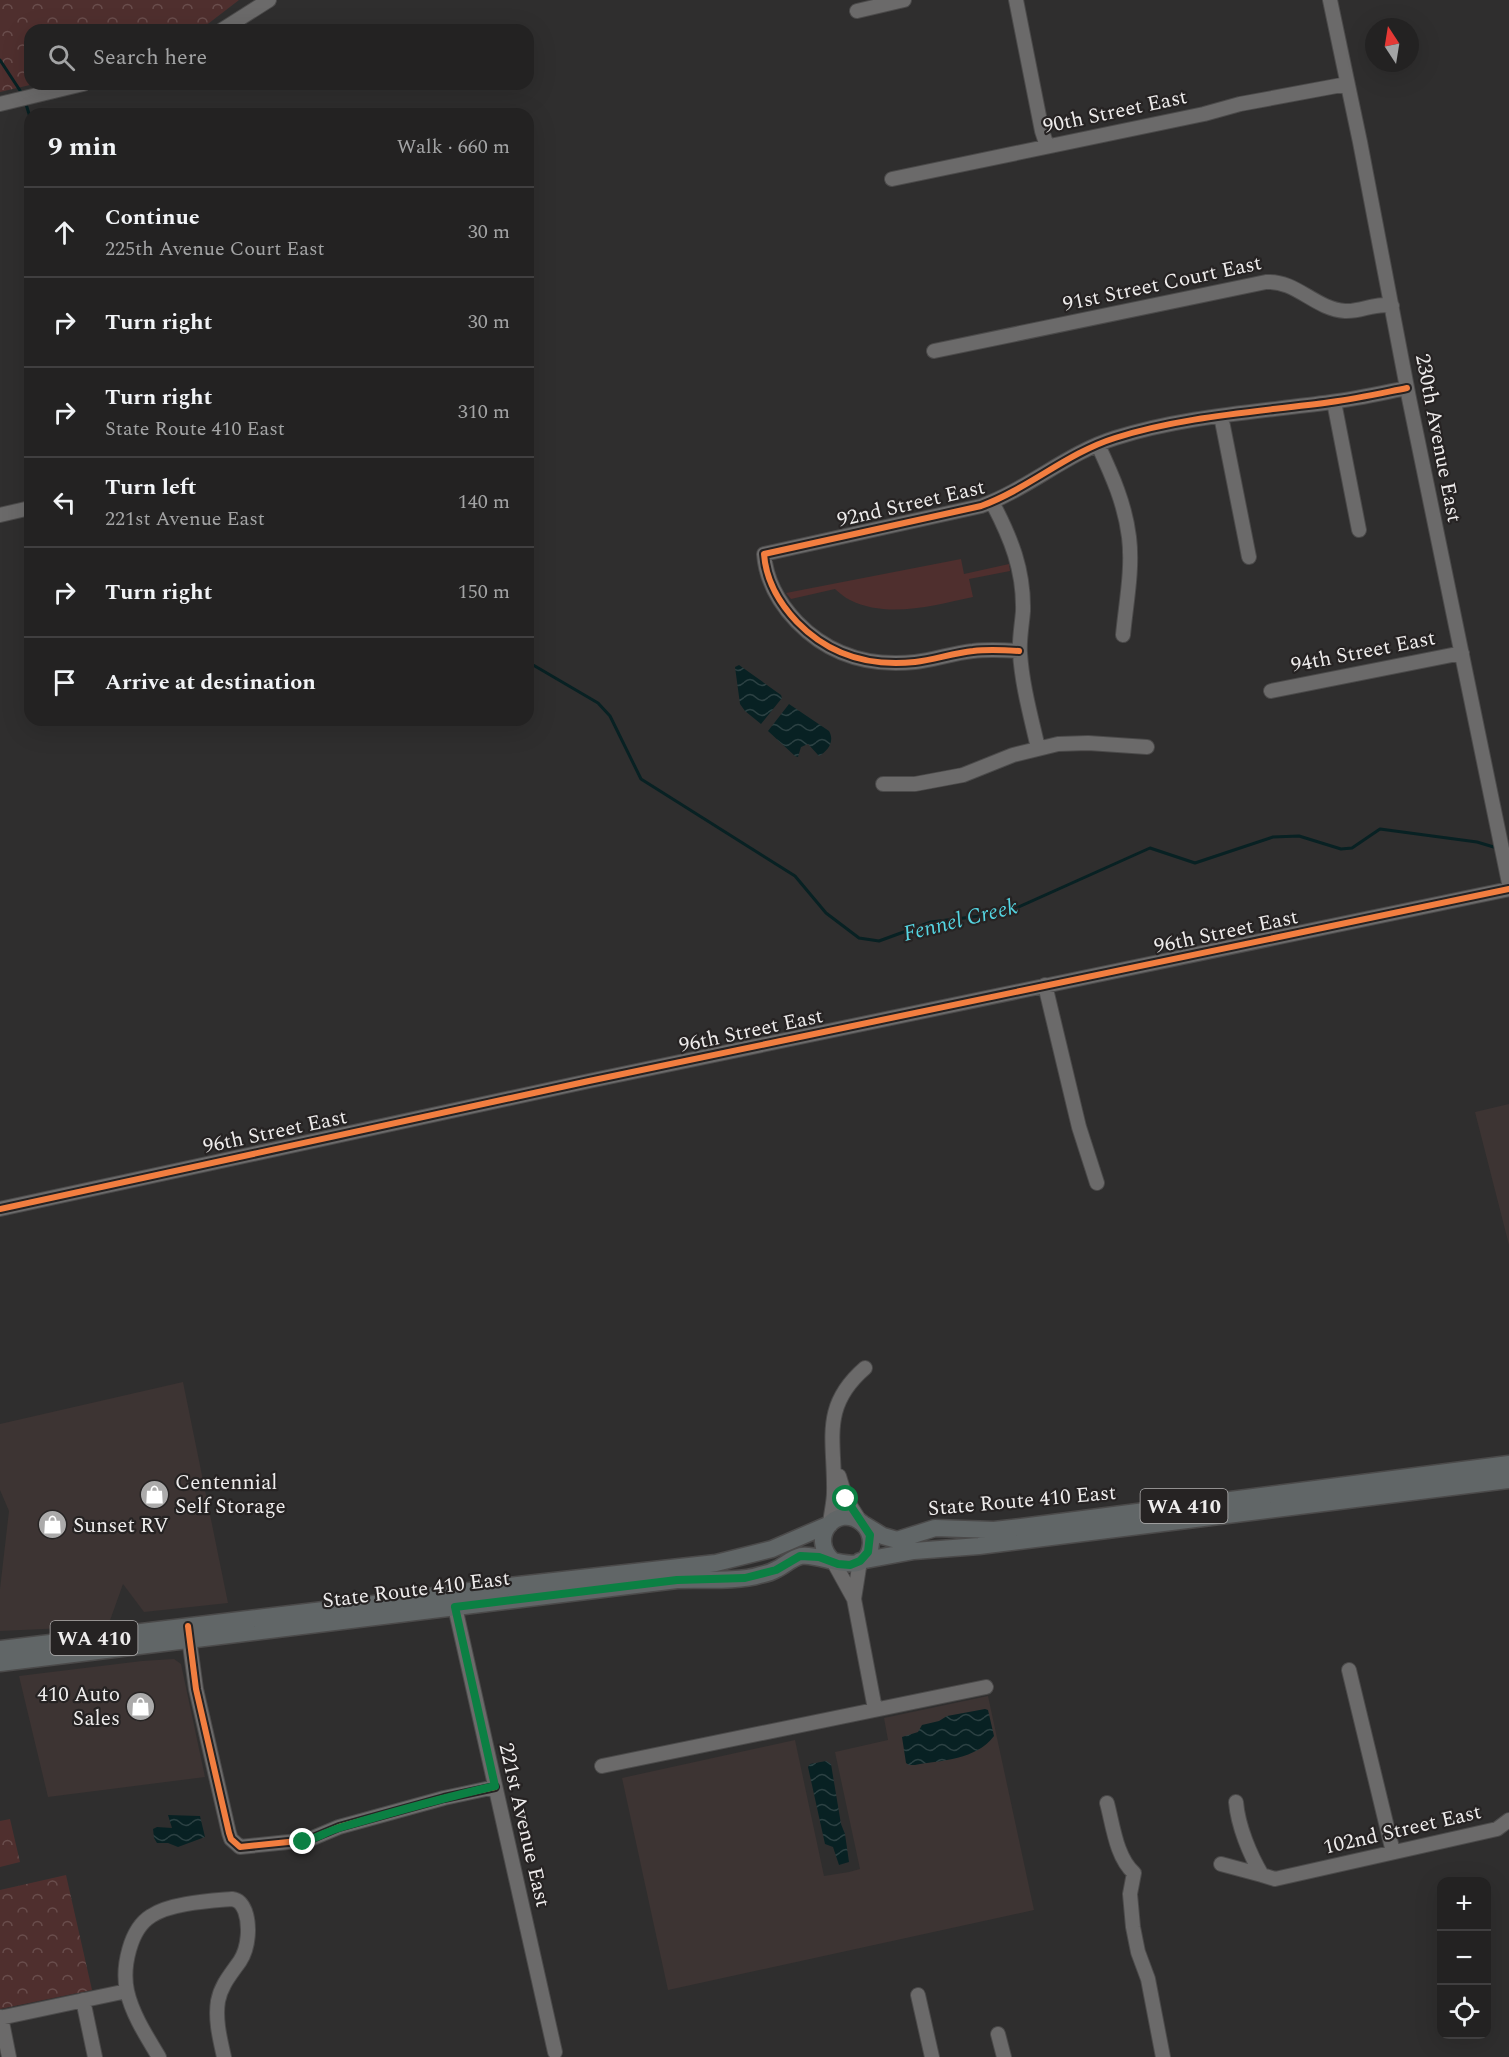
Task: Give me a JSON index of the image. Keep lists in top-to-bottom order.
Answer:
{
  "streets": {
    "main road": ["State Route 410 East", "WA 410"],
    "street": [
      "90th Street East",
      "91st Street Court East",
      "230th Avenue East",
      "92nd Street East",
      "94th Street East",
      "96th Street East",
      "221st Avenue East",
      "102nd Street East"
    ]
  },
  "crossings": [
    ["90th Street East", "230th Avenue East"],
    ["91st Street Court East", "230th Avenue East"],
    ["230th Avenue East", "92nd Street East"],
    ["230th Avenue East", "94th Street East"],
    ["State Route 410 East", "WA 410"],
    ["State Route 410 East", "221st Avenue East"]
  ],
  "water": ["Fennel Creek"],
  "places": {
    "shop": ["Centennial Self Storage", "Sunset RV", "410 Auto Sales"]
  },
  "north": "top",
  "page": {
    "search": "Search here",
    "heading": ["9 min", "Walk · 660 m"],
    "list": [
      ["Continue", "225th Avenue Court East", "30 m"],
      ["Turn right", "30 m"],
      ["Turn right", "State Route 410 East", "310 m"],
      ["Turn left", "221st Avenue East", "140 m"],
      ["Turn right", "150 m"],
      "Arrive at destination"
    ],
    "map_buttons": ["+", "−"]
  }
}
